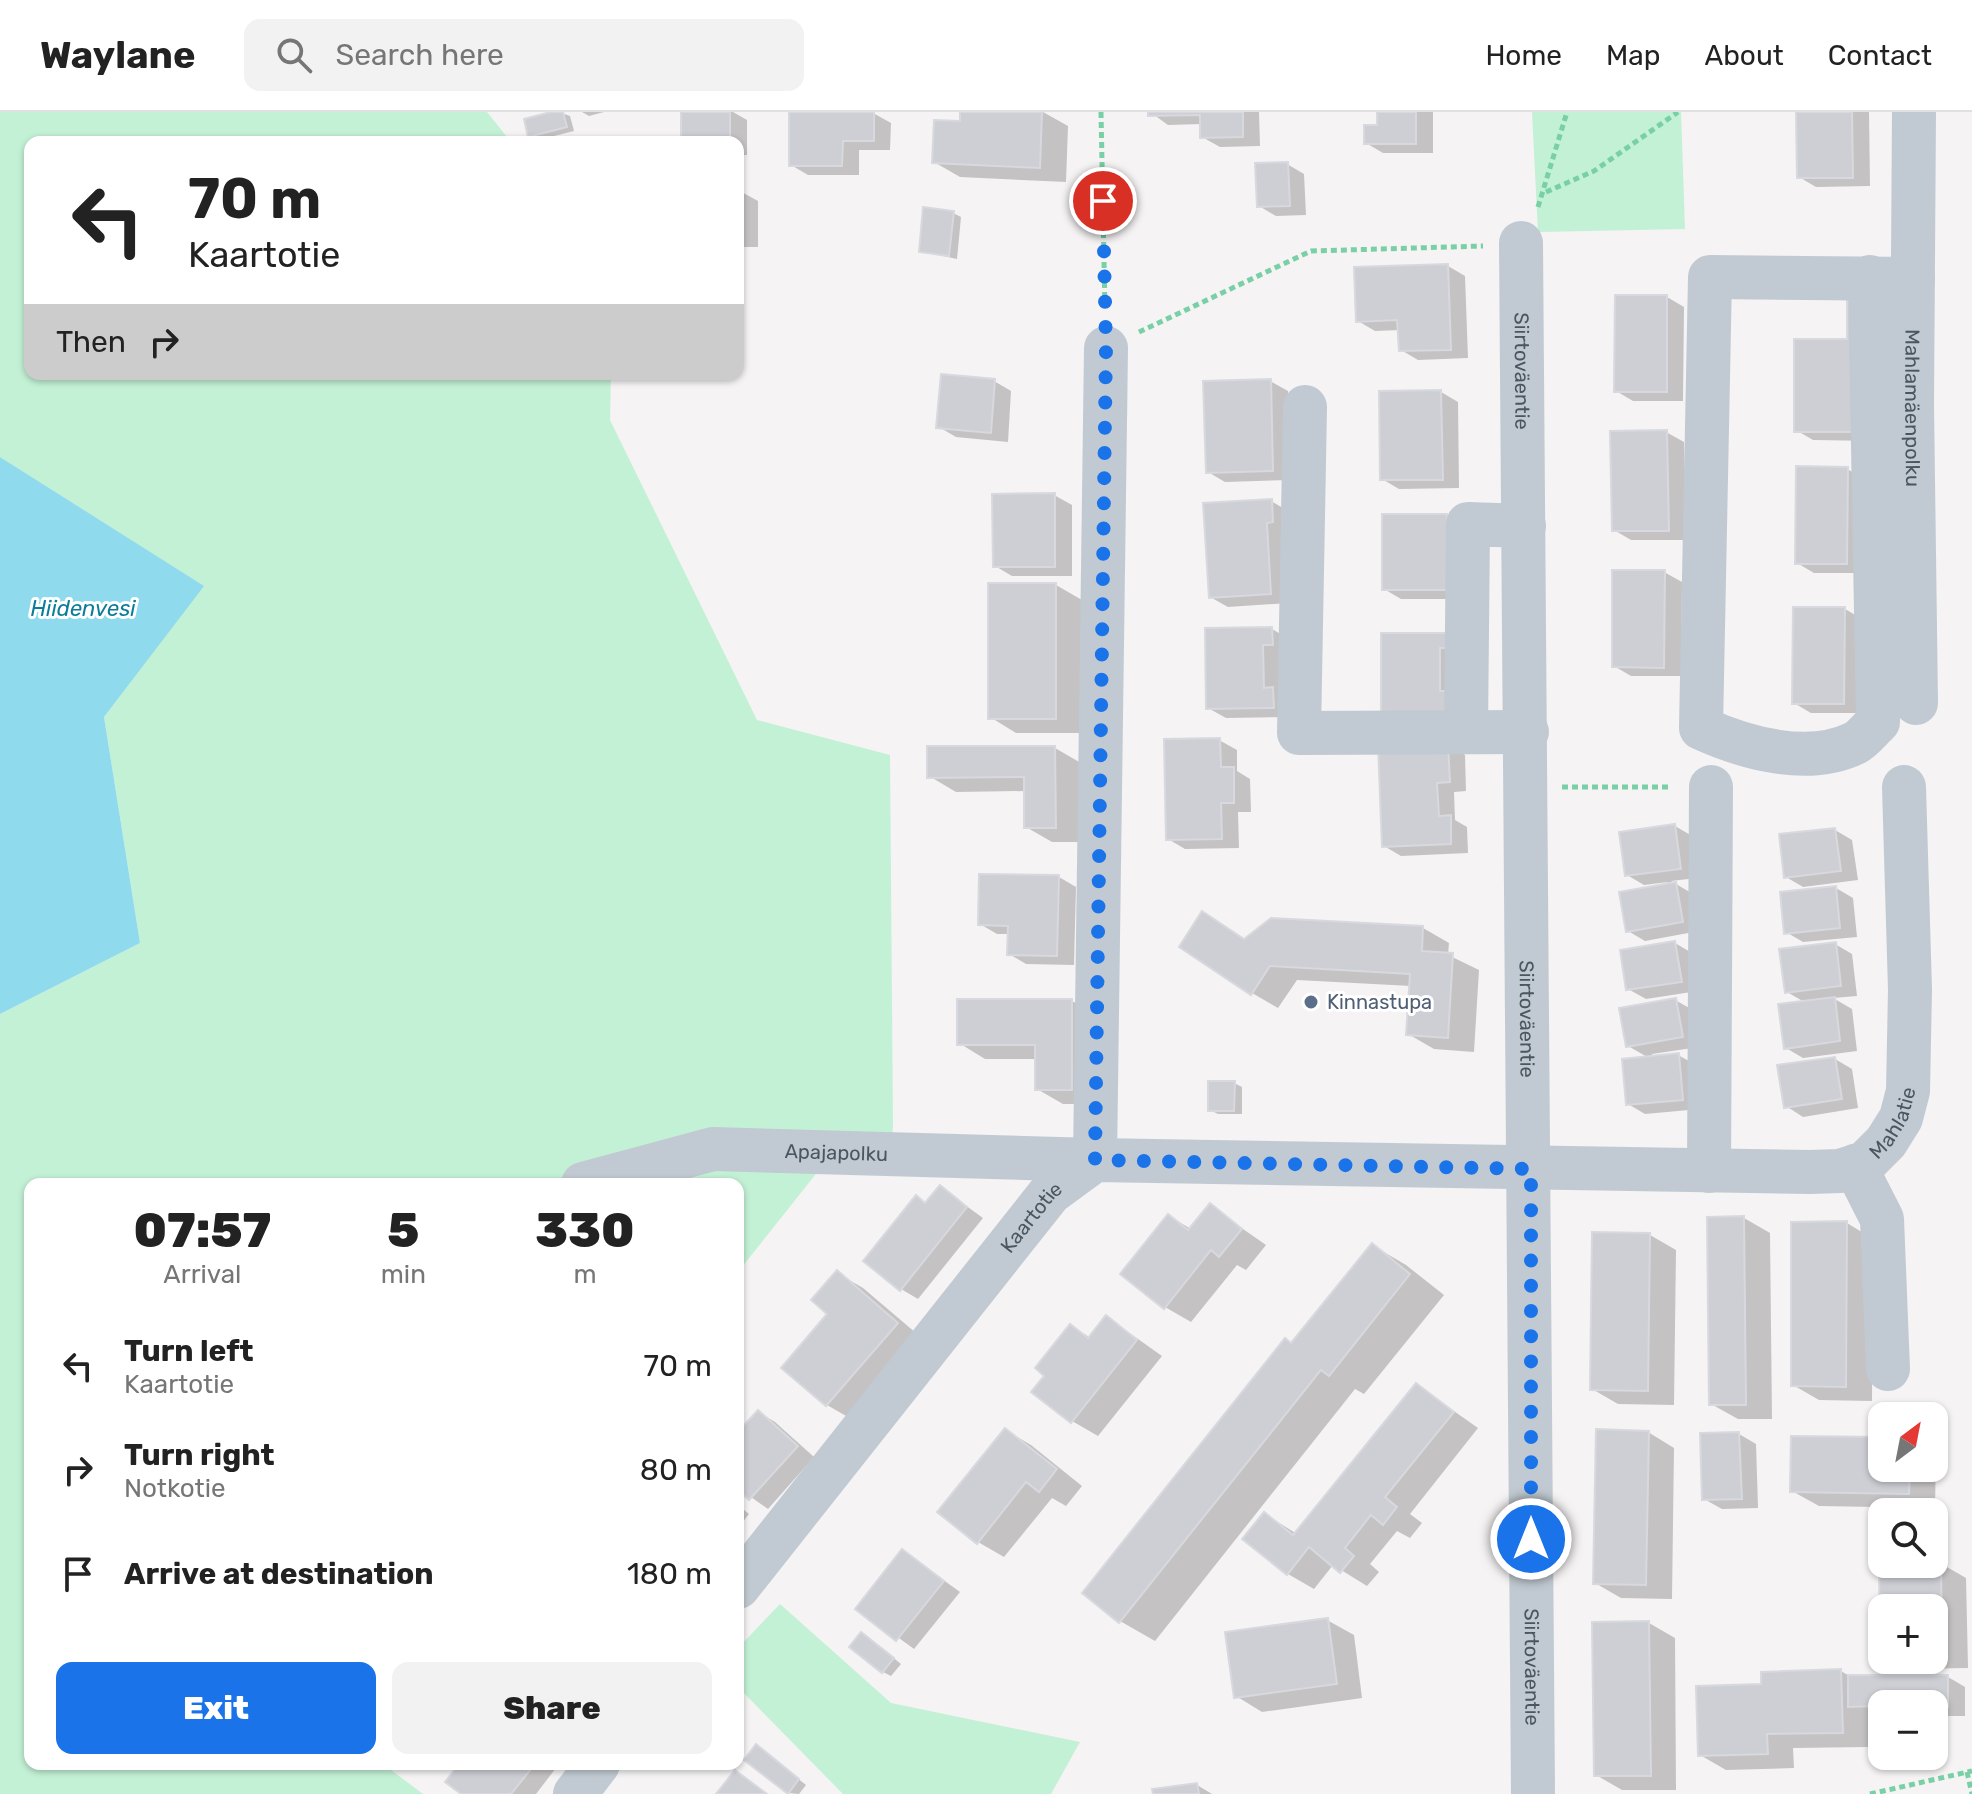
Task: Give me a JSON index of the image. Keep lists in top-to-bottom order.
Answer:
{
  "streets": {
    "street": [
      "Siirtoväentie",
      "Mahlamäenpolku",
      "Mahlatie",
      "Apajapolku",
      "Kaartotie"
    ]
  },
  "crossings": [
    ["Siirtoväentie", "Mahlatie"],
    ["Apajapolku", "Kaartotie"]
  ],
  "water": ["Hiidenvesi"],
  "places": ["Kinnastupa"],
  "north": "top right",
  "page": {
    "header": "Waylane",
    "search": "Search here",
    "nav": [
      "Home",
      "Map",
      "About",
      "Contact"
    ],
    "turn": ["70 m", "Kaartotie"],
    "then": "Then",
    "eta": [
      "07:57",
      "Arrival",
      "5",
      "min",
      "330",
      "m"
    ],
    "list": [
      {
        "name": "Turn left",
        "note": "Kaartotie",
        "value": "70 m"
      },
      {
        "name": "Turn right",
        "note": "Notkotie",
        "value": "80 m"
      },
      {
        "name": "Arrive at destination",
        "value": "180 m"
      }
    ],
    "map_buttons": ["+", "−"],
    "buttons": ["Exit", "Share"]
  }
}
